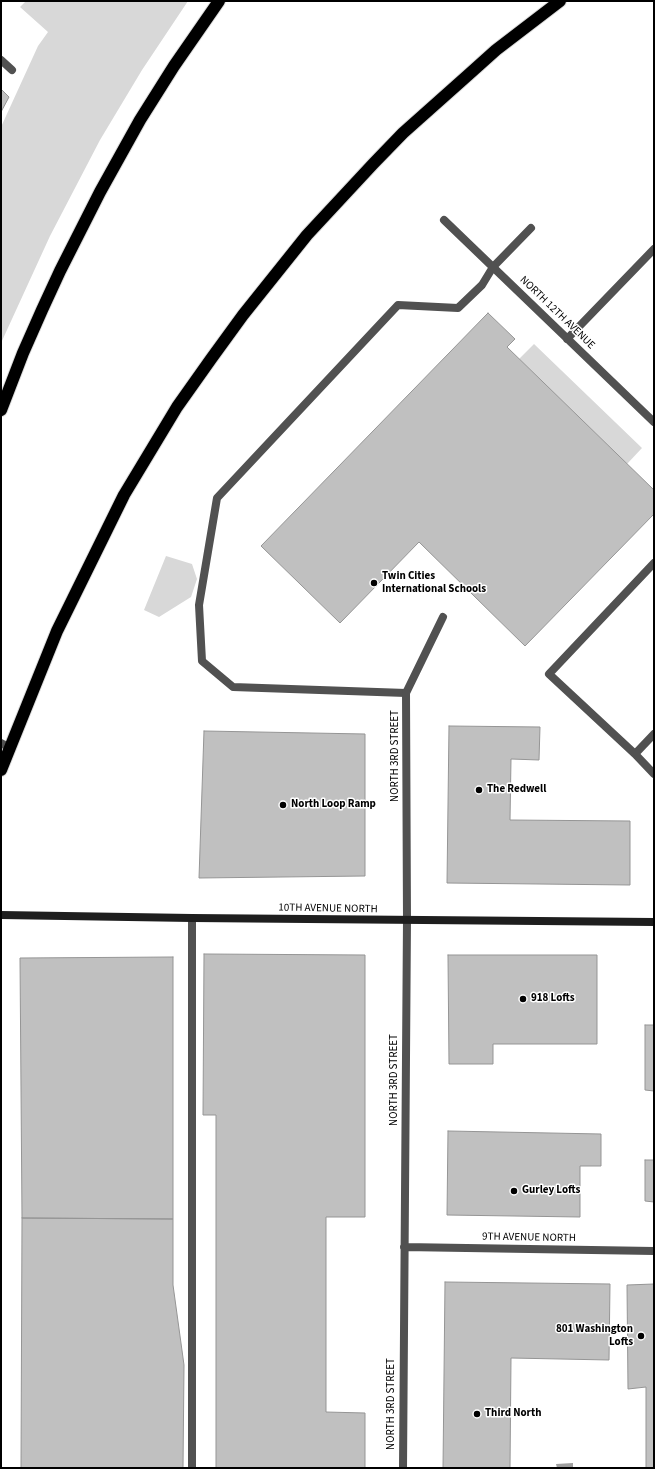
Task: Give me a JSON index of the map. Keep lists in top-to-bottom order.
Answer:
{
  "streets": {
    "street": [
      "NORTH 12TH AVENUE",
      "NORTH 3RD STREET",
      "10TH AVENUE NORTH",
      "9TH AVENUE NORTH"
    ]
  },
  "crossings": [
    ["NORTH 3RD STREET", "10TH AVENUE NORTH"],
    ["NORTH 3RD STREET", "9TH AVENUE NORTH"]
  ],
  "places": [
    "Twin Cities International Schools",
    "The Redwell",
    "North Loop Ramp",
    "918 Lofts",
    "Gurley Lofts",
    "801 Washington Lofts",
    "Third North"
  ]
}
